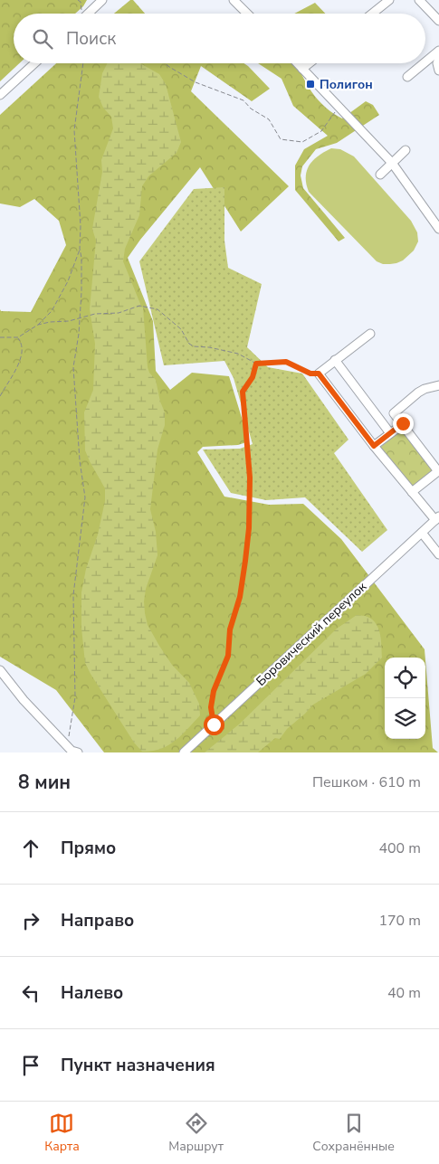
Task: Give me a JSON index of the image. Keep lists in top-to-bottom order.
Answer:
{
  "streets": {
    "street": ["Боровический переулок"]
  },
  "places": {
    "transit": ["Полигон"]
  },
  "page": {
    "search": "Поиск",
    "heading": ["8 мин", "Пешком · 610 m"],
    "list": [
      ["Прямо", "400 m"],
      ["Направо", "170 m"],
      ["Налево", "40 m"],
      "Пункт назначения"
    ],
    "nav": ["Карта", "Маршрут", "Сохранённые"]
  }
}
